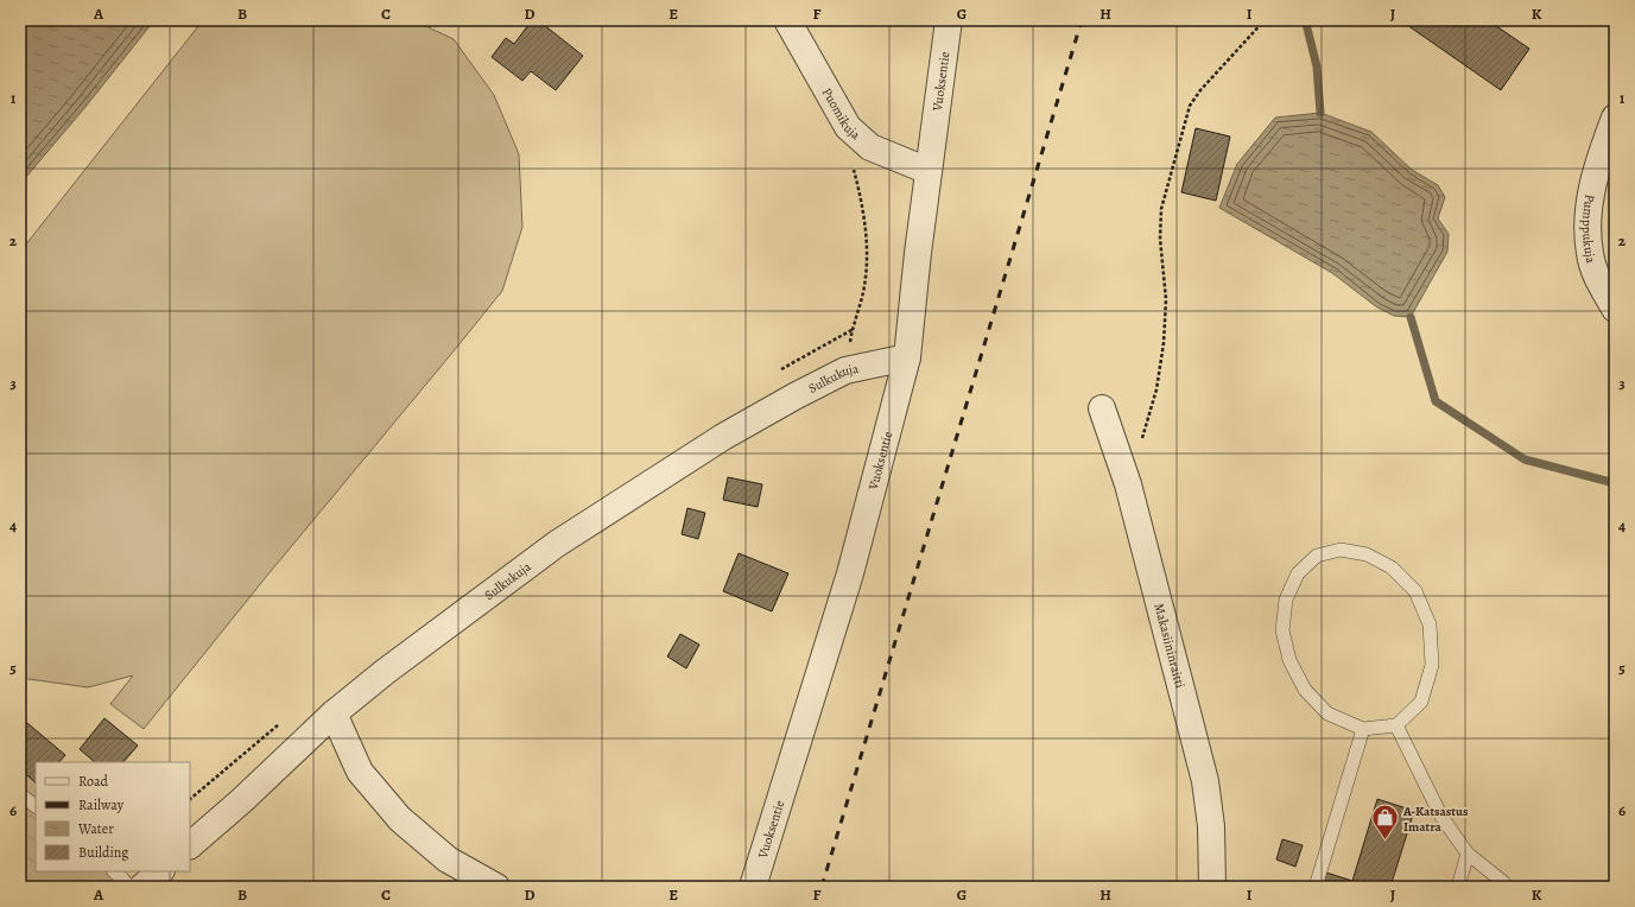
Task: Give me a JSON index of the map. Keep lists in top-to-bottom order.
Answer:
{
  "streets": {
    "street": [
      "Vuoksentie",
      "Puomikuja",
      "Pumppukuja",
      "Sulkukuja",
      "Makasiininraitti"
    ]
  },
  "crossings": [
    ["Vuoksentie", "Puomikuja"],
    ["Vuoksentie", "Sulkukuja"]
  ],
  "places": {
    "shop": ["A-Katsastus Imatra"]
  },
  "legend": [
    "Road",
    "Railway",
    "Water",
    "Building"
  ],
  "grid": {
    "columns": [
      "A",
      "B",
      "C",
      "D",
      "E",
      "F",
      "G",
      "H",
      "I",
      "J",
      "K"
    ],
    "rows": [
      "1",
      "2",
      "3",
      "4",
      "5",
      "6"
    ]
  }
}
